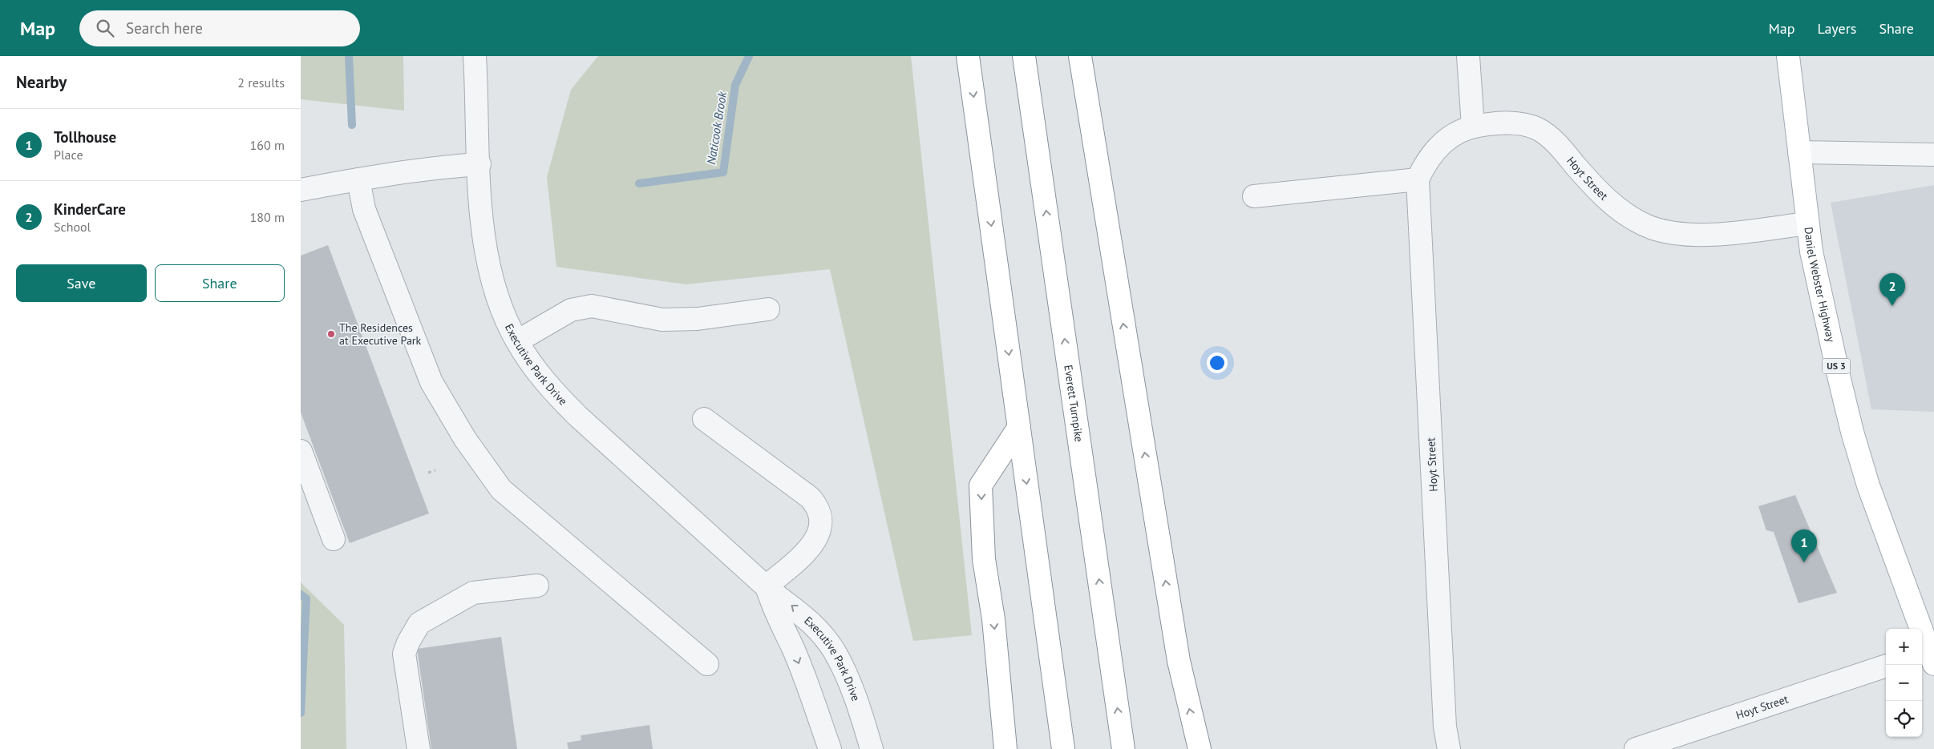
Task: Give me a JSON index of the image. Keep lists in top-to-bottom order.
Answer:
{
  "streets": {
    "main road": ["Daniel Webster Highway", "US 3", "Everett Turnpike"],
    "street": ["Hoyt Street", "Executive Park Drive"]
  },
  "crossings": [
    ["Hoyt Street", "Daniel Webster Highway"]
  ],
  "water": ["Naticook Brook"],
  "places": ["The Residences at Executive Park"],
  "page": {
    "header": "Map",
    "search": "Search here",
    "nav": ["Map", "Layers", "Share"],
    "heading": ["Nearby", "2 results"],
    "list": [
      {
        "mark": "1",
        "name": "Tollhouse",
        "note": "Place",
        "value": "160 m"
      },
      {
        "mark": "2",
        "name": "KinderCare",
        "note": "School",
        "value": "180 m"
      }
    ],
    "buttons": ["Save", "Share"],
    "pins": ["2", "1"],
    "map_buttons": ["+", "−"]
  }
}
